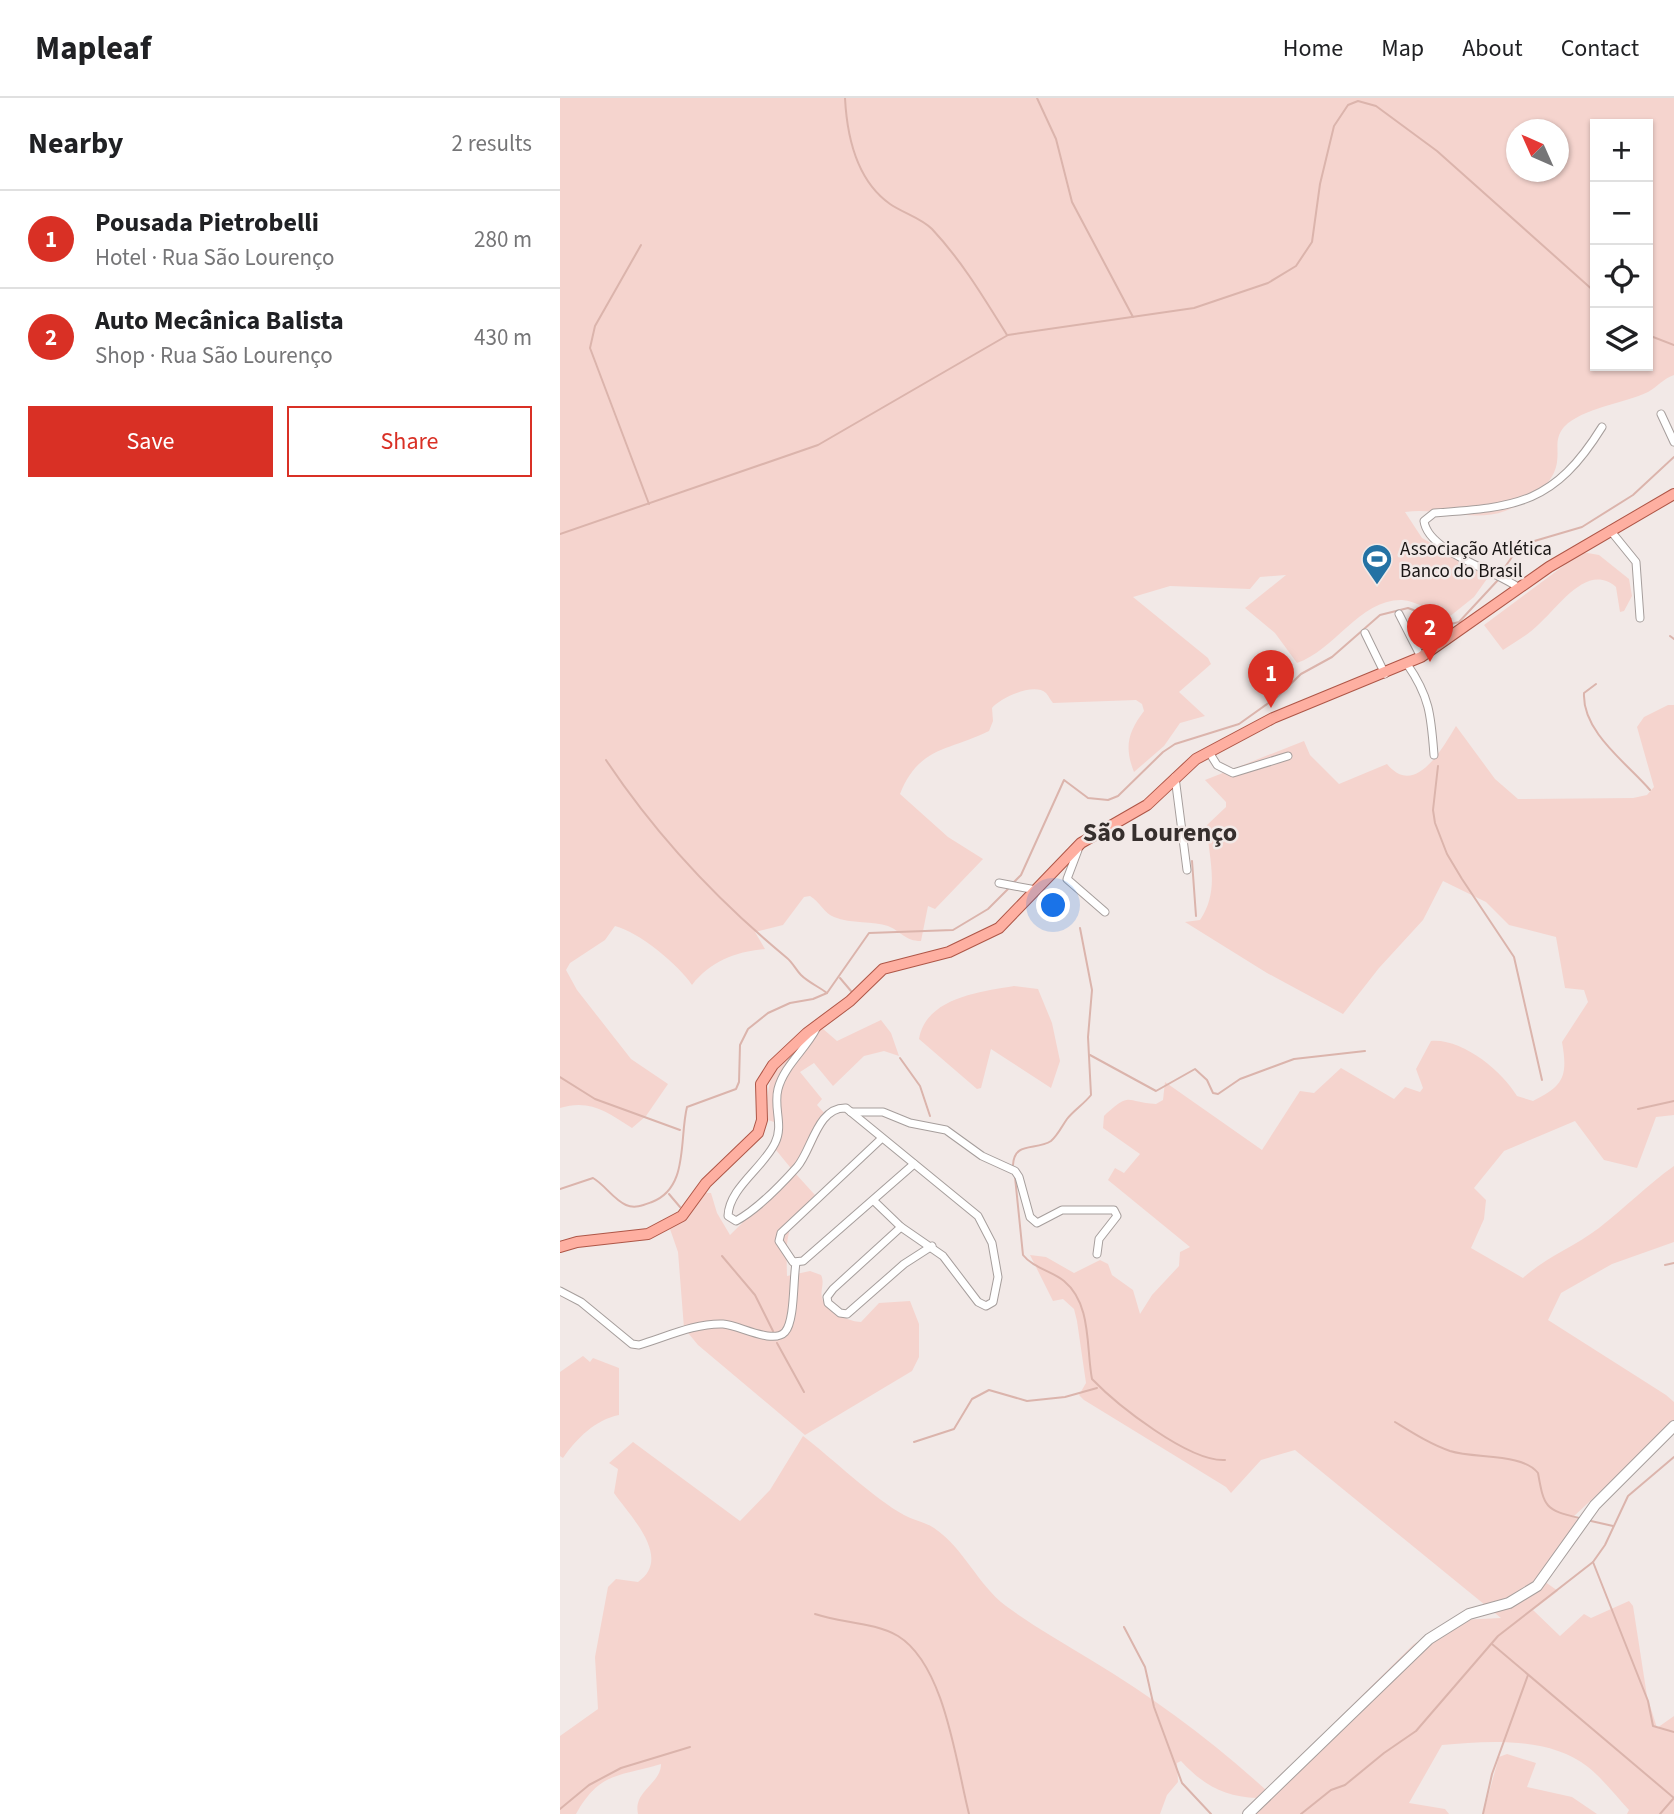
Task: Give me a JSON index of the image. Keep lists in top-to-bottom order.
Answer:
{
  "districts": ["São Lourenço"],
  "places": {
    "sports": ["Associação Atlética Banco do Brasil"]
  },
  "north": "top left",
  "page": {
    "header": "Mapleaf",
    "nav": [
      "Home",
      "Map",
      "About",
      "Contact"
    ],
    "heading": ["Nearby", "2 results"],
    "map_buttons": ["+", "−"],
    "list": [
      {
        "mark": "1",
        "name": "Pousada Pietrobelli",
        "note": "Hotel · Rua São Lourenço",
        "value": "280 m"
      },
      {
        "mark": "2",
        "name": "Auto Mecânica Balista",
        "note": "Shop · Rua São Lourenço",
        "value": "430 m"
      }
    ],
    "buttons": ["Save", "Share"],
    "pins": ["2", "1"]
  }
}
